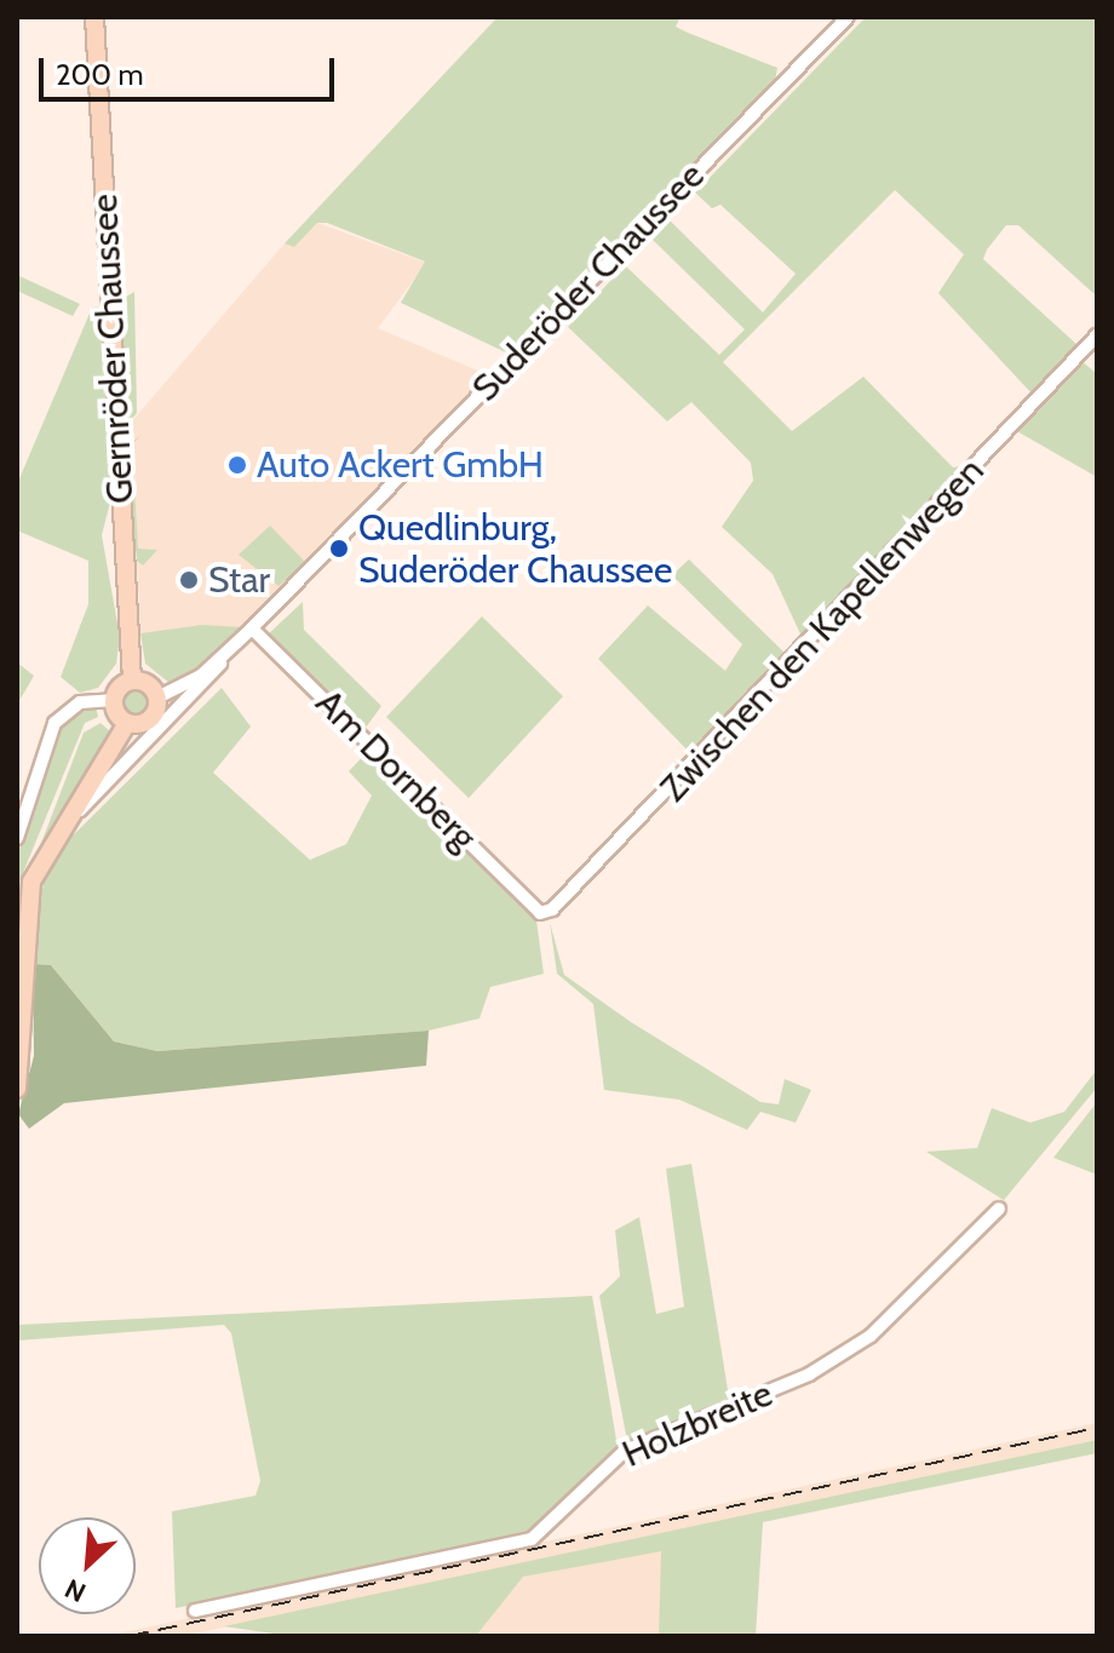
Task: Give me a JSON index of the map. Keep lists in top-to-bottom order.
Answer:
{
  "streets": {
    "main road": ["Gernröder Chaussee"],
    "street": [
      "Suderöder Chaussee",
      "Zwischen den Kapellenwegen",
      "Am Dornberg",
      "Holzbreite"
    ]
  },
  "crossings": [
    ["Suderöder Chaussee", "Am Dornberg"],
    ["Zwischen den Kapellenwegen", "Am Dornberg"]
  ],
  "places": ["Auto Ackert GmbH", "Quedlinburg, Suderöder Chaussee", "Star"],
  "scale_bar": "200 m",
  "north": "bottom left"
}
